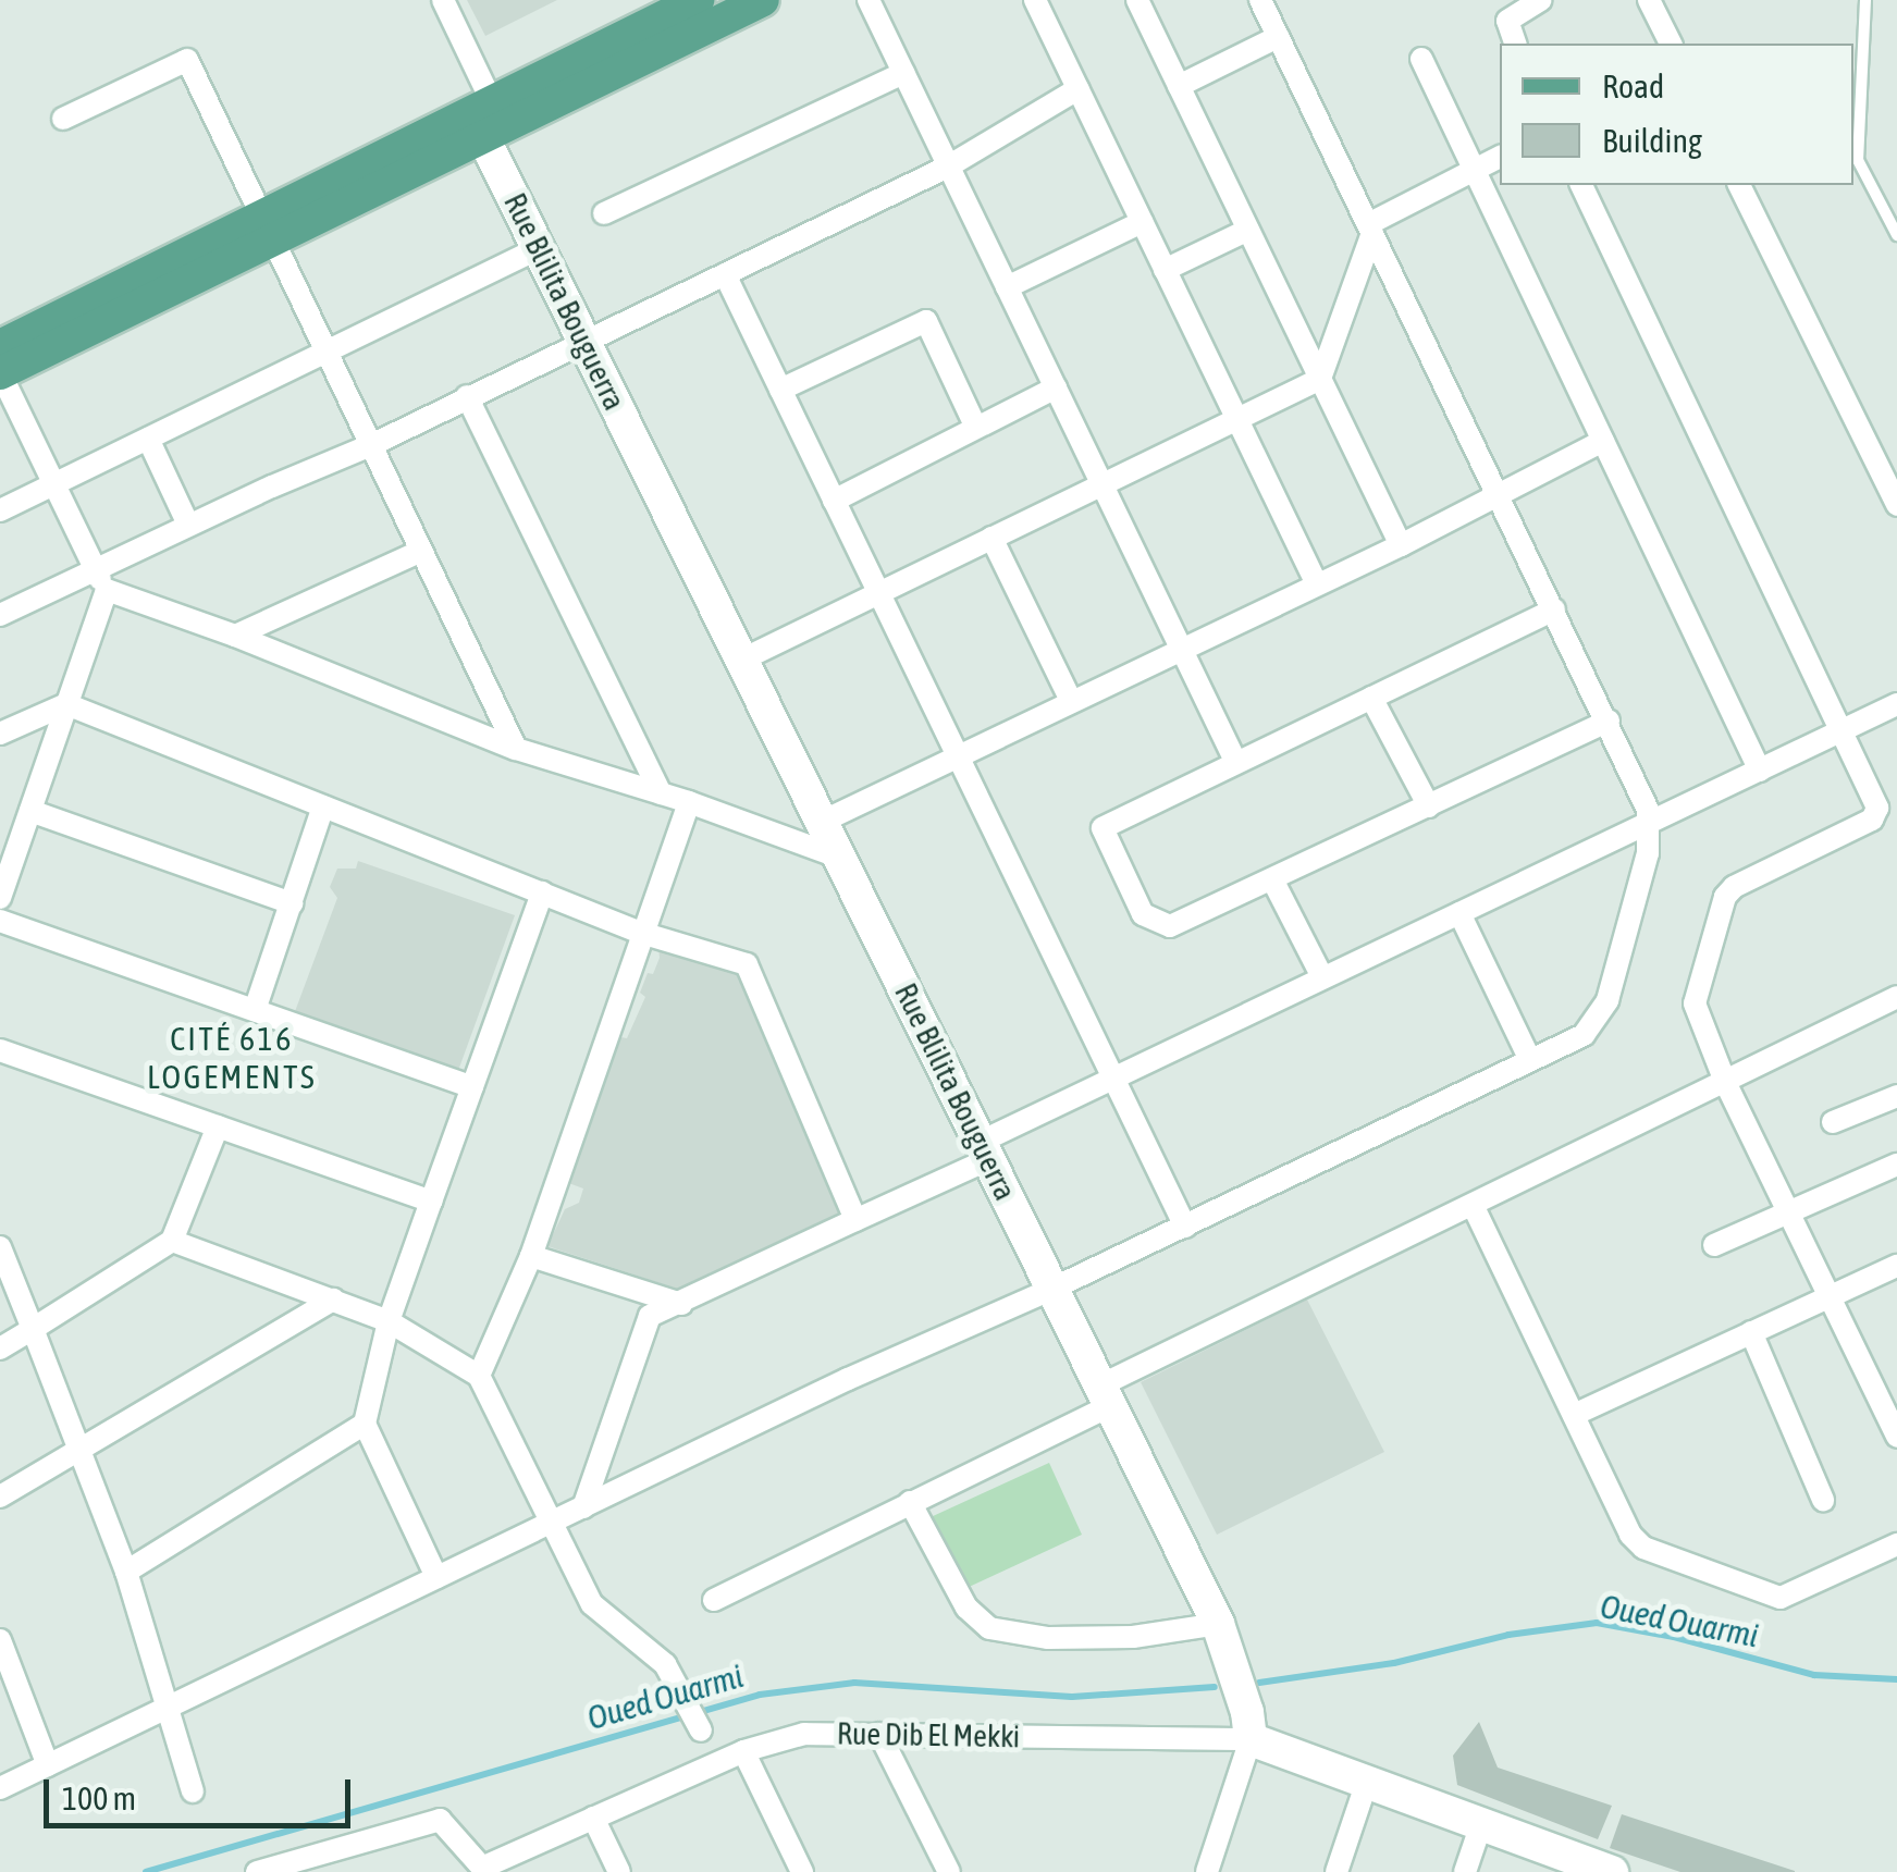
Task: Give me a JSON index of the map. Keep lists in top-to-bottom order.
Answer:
{
  "streets": {
    "street": ["Rue Blilita Bouguerra", "Rue Dib El Mekki"]
  },
  "crossings": [
    ["Rue Blilita Bouguerra", "Rue Dib El Mekki"]
  ],
  "districts": ["CITÉ 616 LOGEMENTS"],
  "water": ["Oued Ouarmi"],
  "legend": ["Road", "Building"],
  "scale_bar": "100 m"
}
